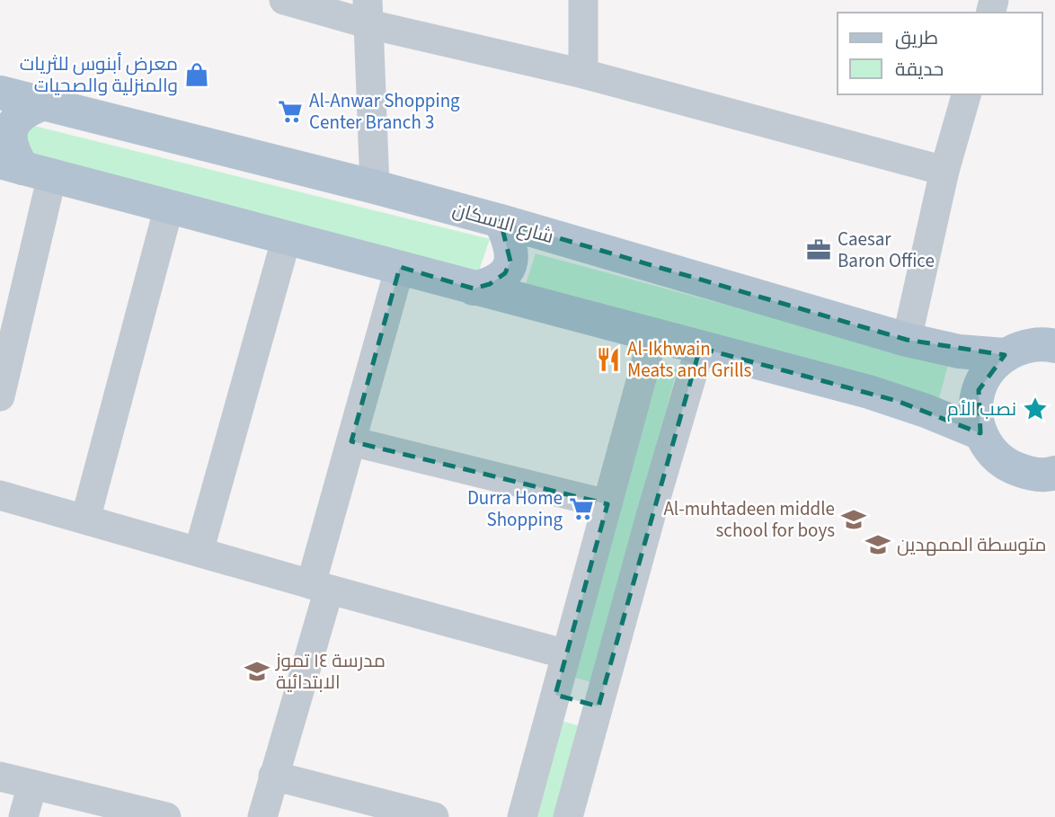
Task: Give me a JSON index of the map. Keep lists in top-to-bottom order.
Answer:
{
  "streets": {
    "main road": ["شارع الاسكان"]
  },
  "places": {
    "shop": ["معرض أبنوس للثريات والمنزلية والصحيات"],
    "supermarket": ["Al-Anwar Shopping Center Branch 3", "Durra Home Shopping"],
    "office": ["Caesar Baron Office"],
    "restaurant": ["Al-Ikhwain Meats and Grills"],
    "place": ["نصب الأم"],
    "school or university": ["Al-muhtadeen middle school for boys", "متوسطة الممهدين", "مدرسة ١٤ تموز الابتدائية"]
  },
  "legend": ["طريق", "حديقة"]
}
